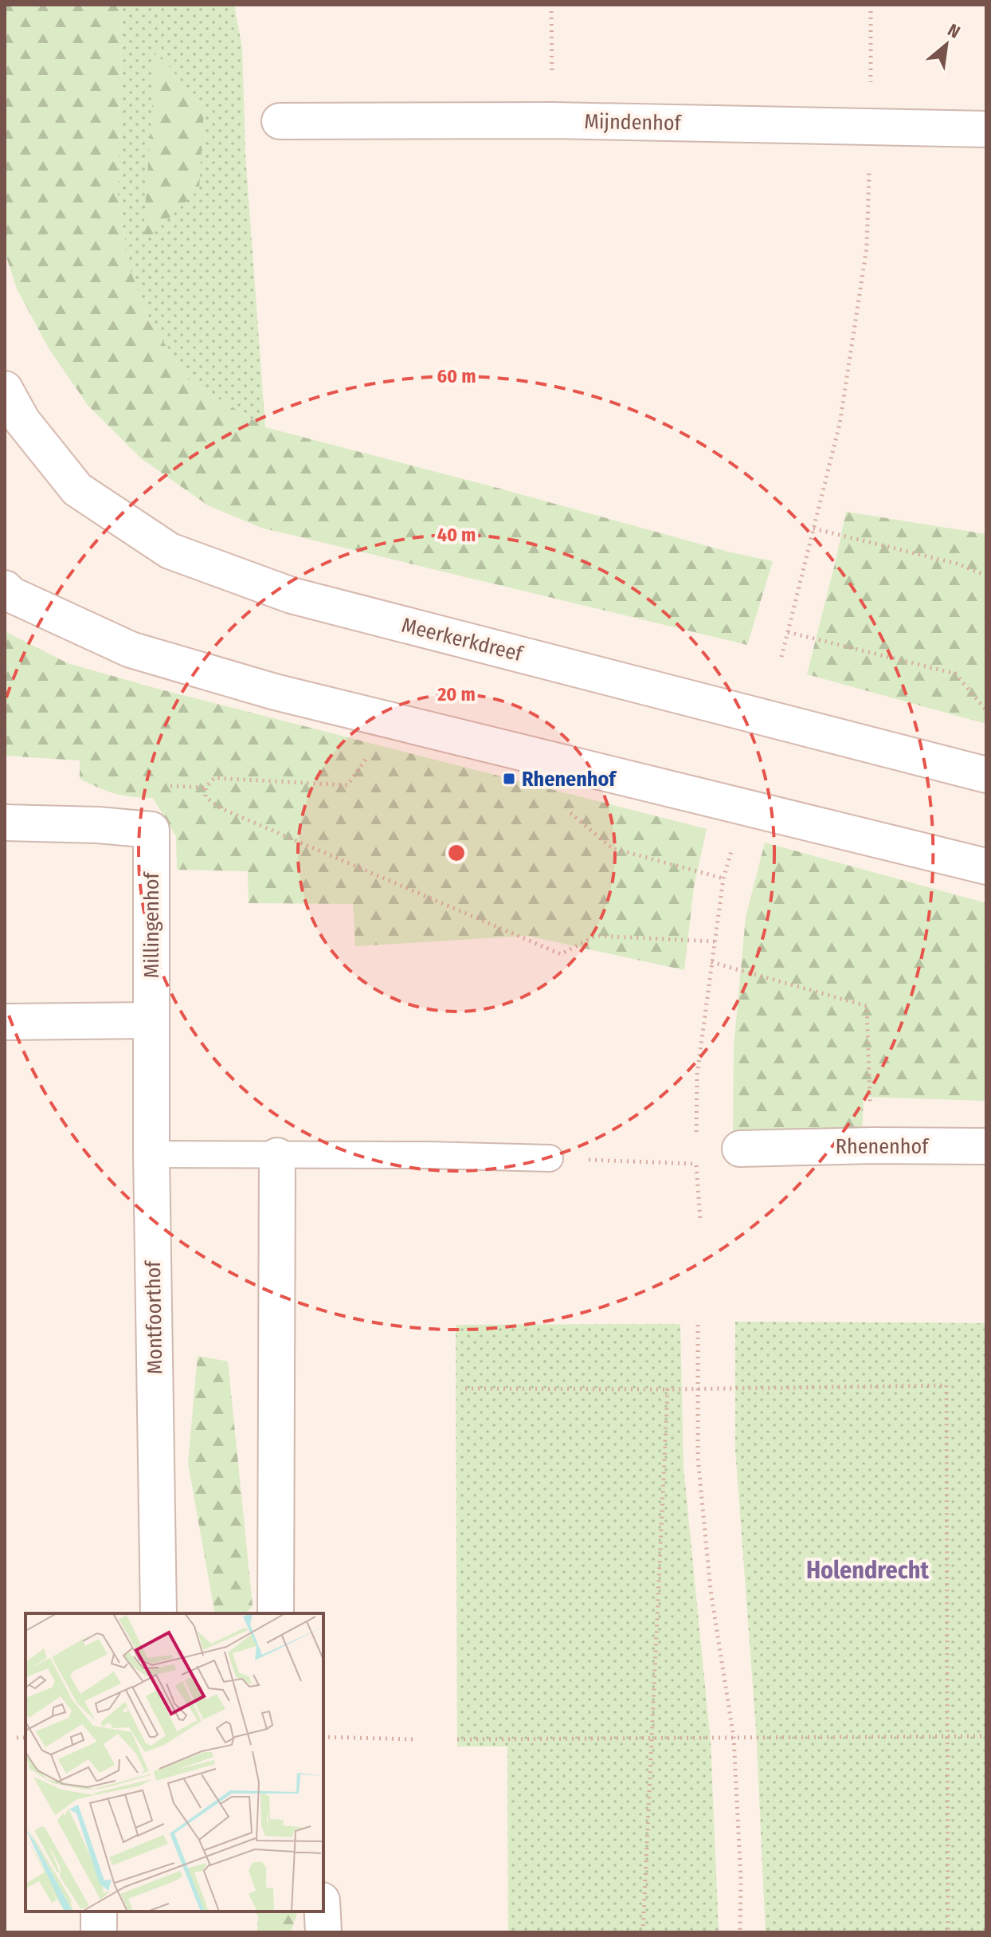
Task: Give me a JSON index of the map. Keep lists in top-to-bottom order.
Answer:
{
  "streets": {
    "street": [
      "Mijndenhof",
      "Meerkerkdreef",
      "Millingenhof",
      "Rhenenhof",
      "Montfoorthof"
    ]
  },
  "crossings": [
    ["Millingenhof", "Montfoorthof"]
  ],
  "districts": ["Holendrecht"],
  "places": {
    "transit": ["Rhenenhof"]
  },
  "north": "top right",
  "rings": ["60 m", "40 m", "20 m"]
}
